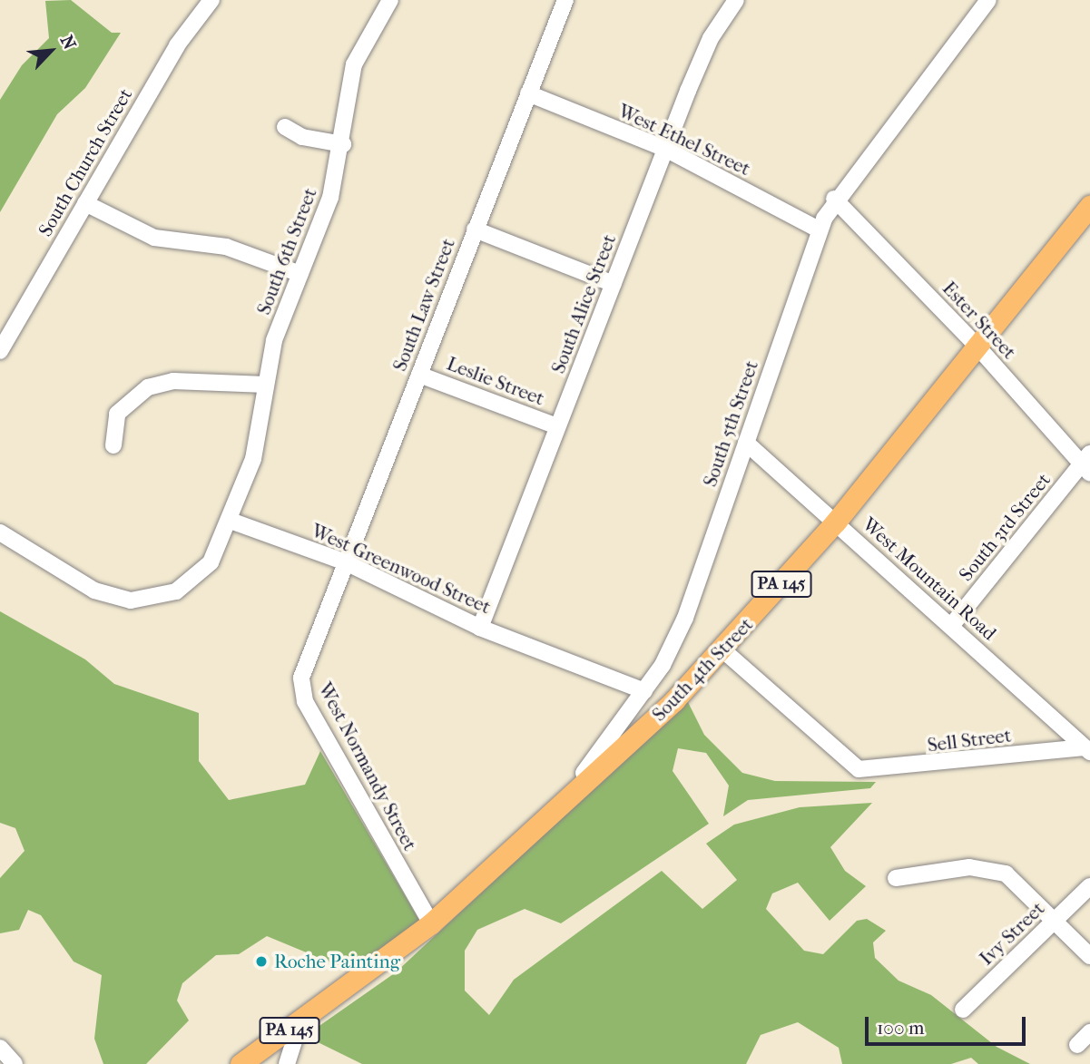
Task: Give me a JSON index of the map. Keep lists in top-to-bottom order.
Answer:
{
  "streets": {
    "main road": ["PA 145", "South 4th Street"],
    "street": [
      "West Ethel Street",
      "South Church Street",
      "South 6th Street",
      "South Alice Street",
      "South Law Street",
      "Ester Street",
      "Leslie Street",
      "South 5th Street",
      "South 3rd Street",
      "West Greenwood Street",
      "West Mountain Road",
      "Sell Street",
      "West Normandy Street",
      "Ivy Street"
    ]
  },
  "crossings": [
    ["West Ethel Street", "South Alice Street"],
    ["West Ethel Street", "South Law Street"],
    ["West Ethel Street", "South 5th Street"],
    ["South 6th Street", "West Greenwood Street"],
    ["South Alice Street", "Leslie Street"],
    ["South Alice Street", "West Greenwood Street"],
    ["South Law Street", "Leslie Street"],
    ["South Law Street", "West Greenwood Street"],
    ["South Law Street", "West Normandy Street"],
    ["Ester Street", "South 5th Street"],
    ["Ester Street", "South 3rd Street"],
    ["Ester Street", "South 4th Street"],
    ["South 5th Street", "West Greenwood Street"],
    ["South 5th Street", "West Mountain Road"],
    ["South 5th Street", "South 4th Street"],
    ["South 3rd Street", "West Mountain Road"],
    ["West Mountain Road", "South 4th Street"],
    ["West Mountain Road", "Sell Street"],
    ["PA 145", "South 4th Street"],
    ["South 4th Street", "Sell Street"],
    ["South 4th Street", "West Normandy Street"]
  ],
  "places": ["Roche Painting"],
  "scale_bar": "100 m",
  "north": "top right"
}
